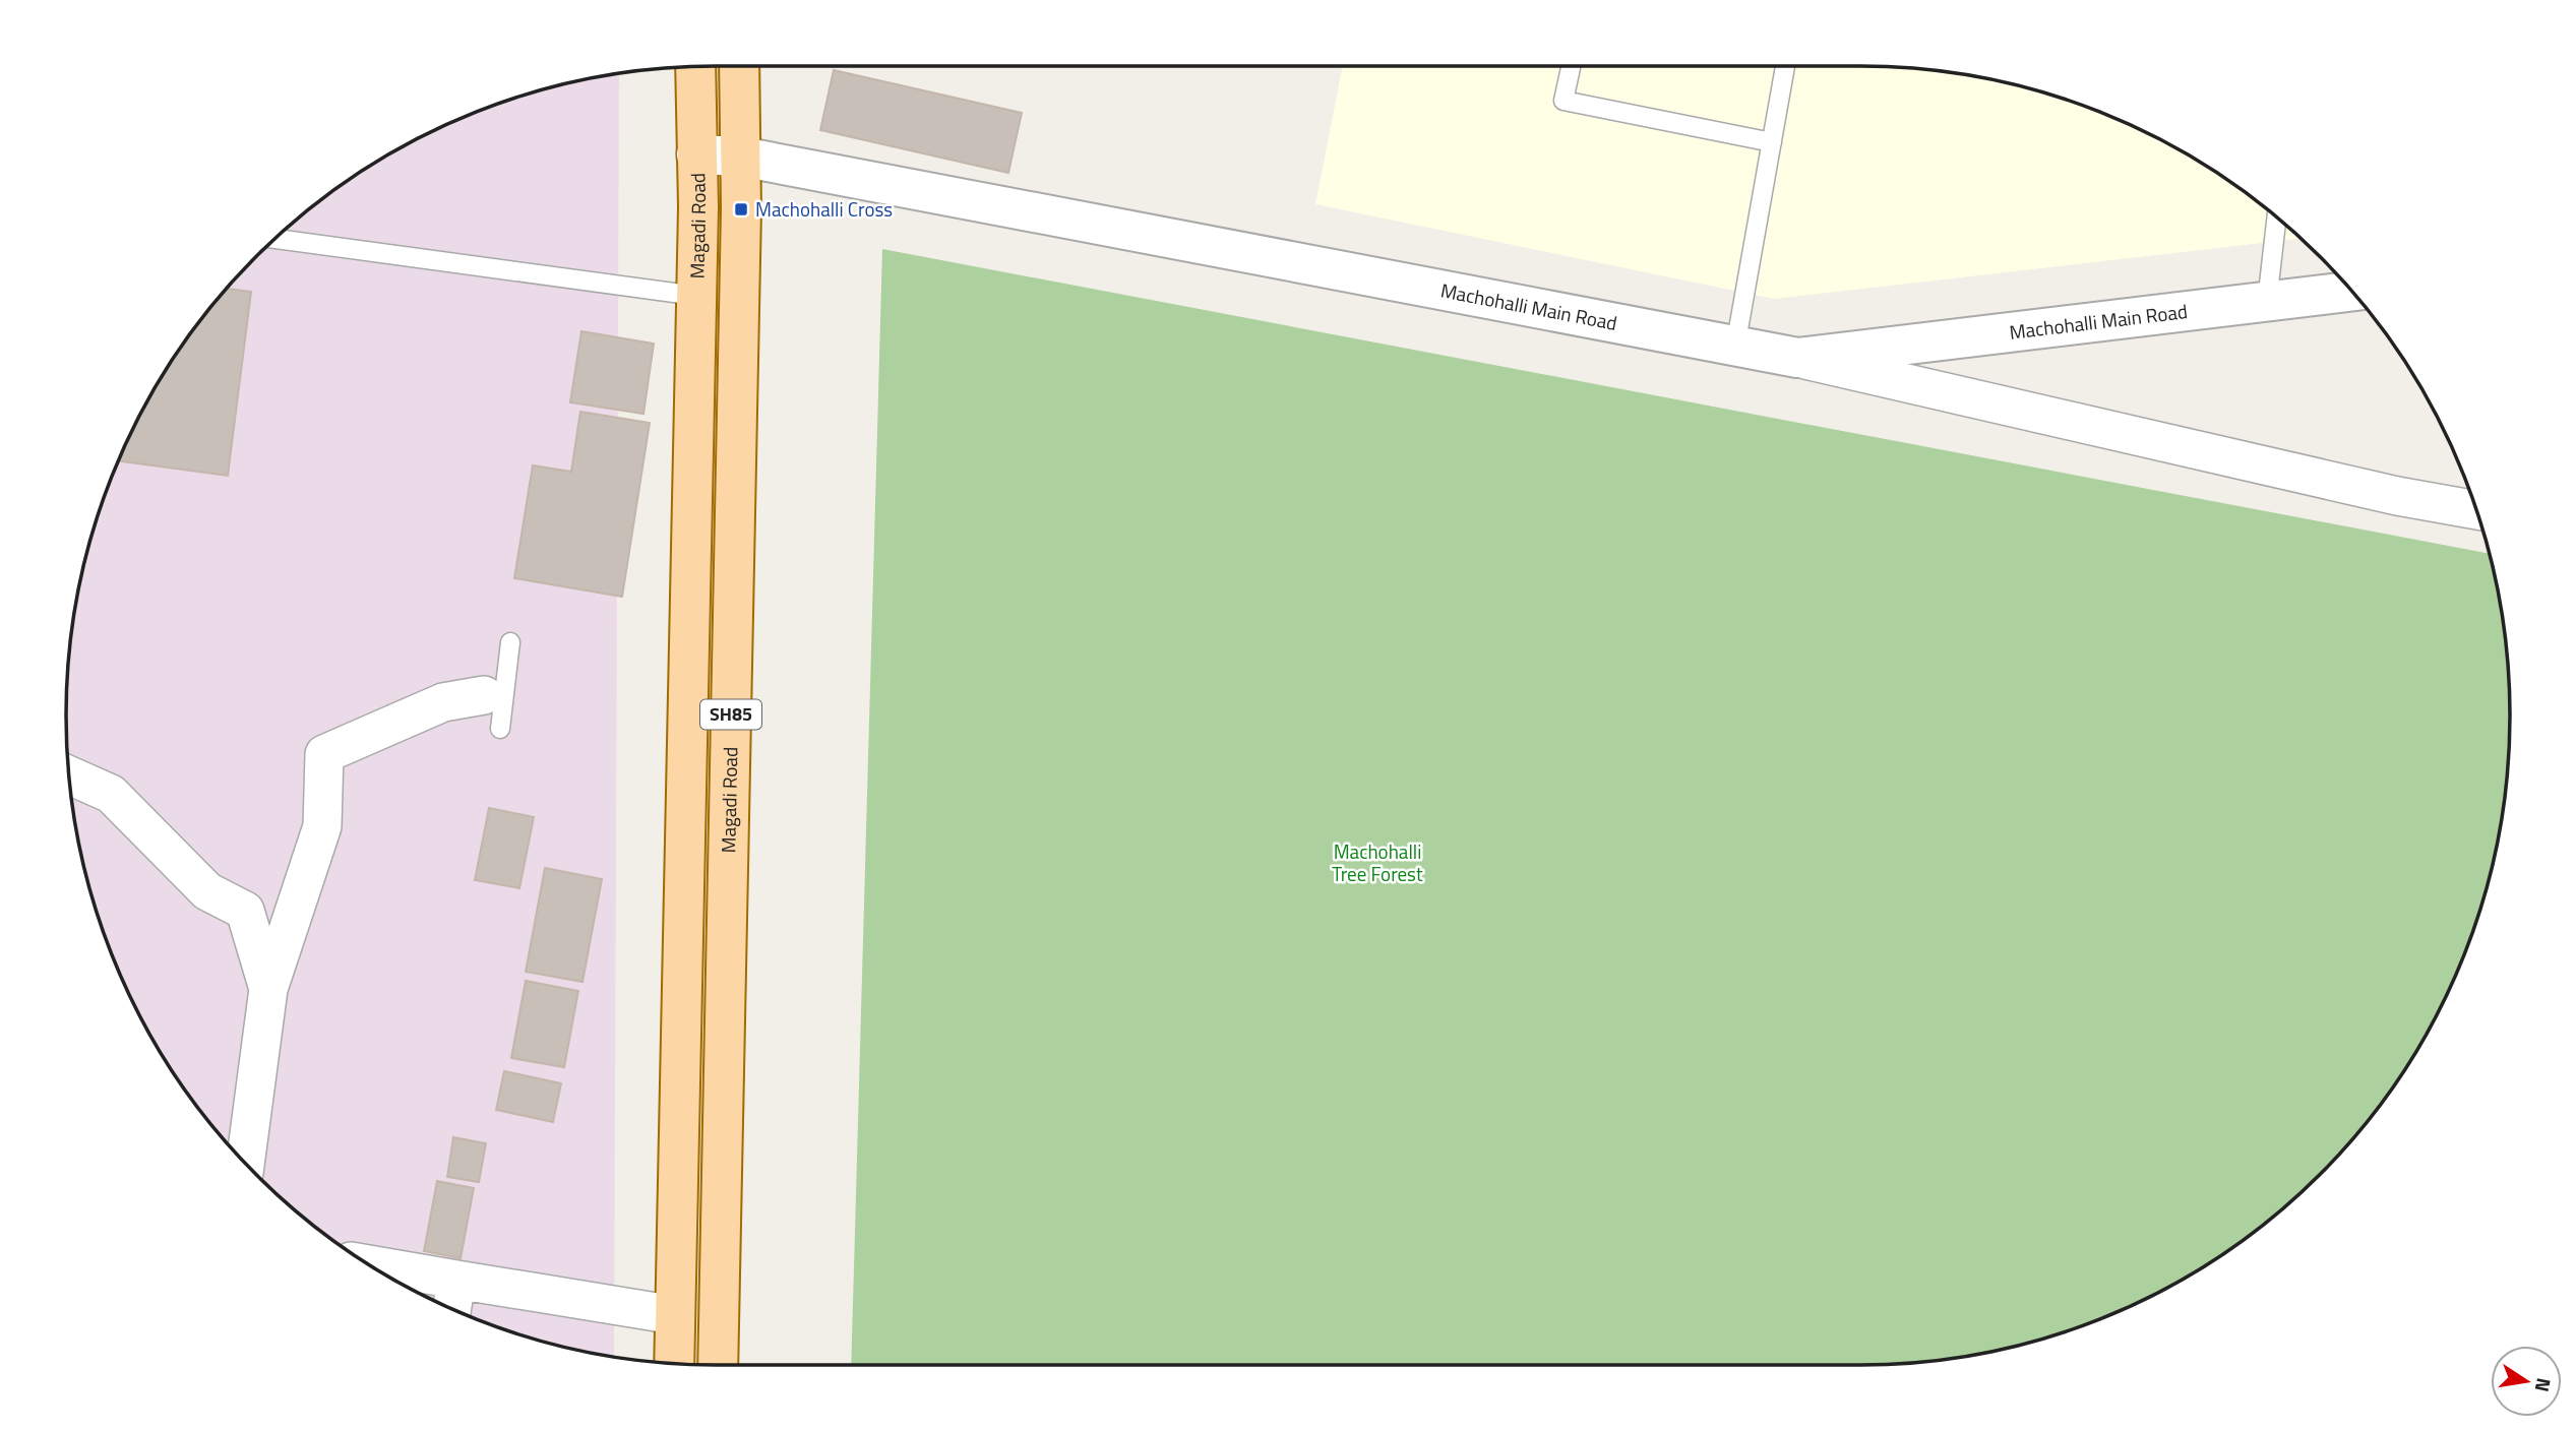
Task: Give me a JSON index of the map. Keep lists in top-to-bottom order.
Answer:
{
  "streets": {
    "main road": ["Magadi Road", "SH85"],
    "street": ["Machohalli Main Road"]
  },
  "crossings": [
    ["Magadi Road", "Machohalli Main Road"]
  ],
  "parks": ["Machohalli Tree Forest"],
  "places": {
    "transit": ["Machohalli Cross"]
  },
  "north": "right"
}
